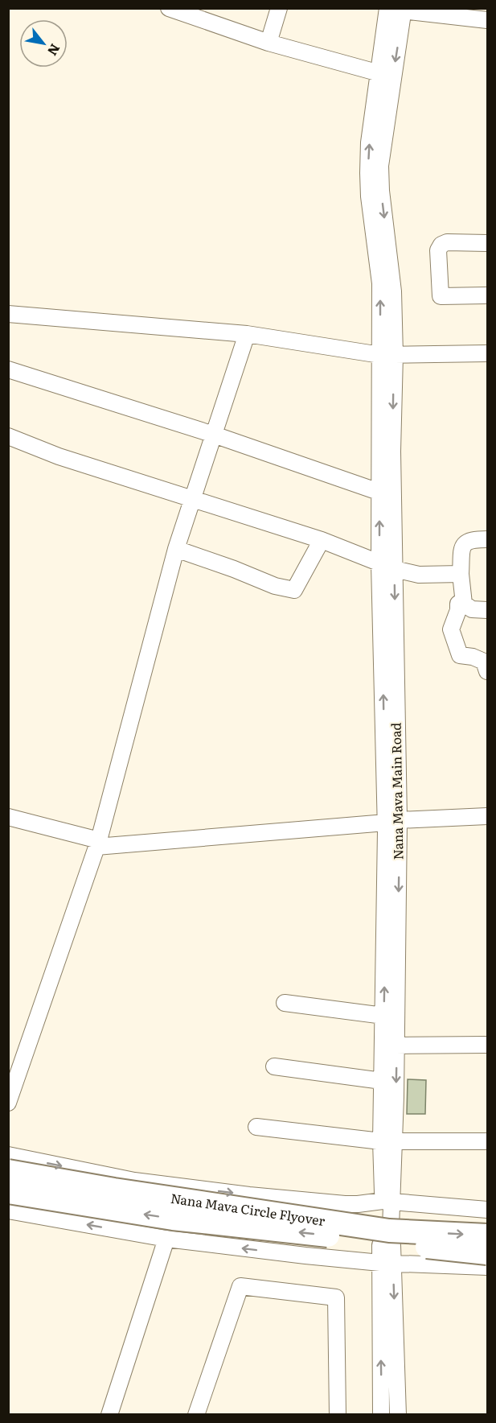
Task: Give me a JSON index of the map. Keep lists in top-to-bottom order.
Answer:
{
  "streets": {
    "highway": ["Nana Mava Circle Flyover"],
    "street": ["Nana Mava Main Road"]
  },
  "north": "bottom right"
}
